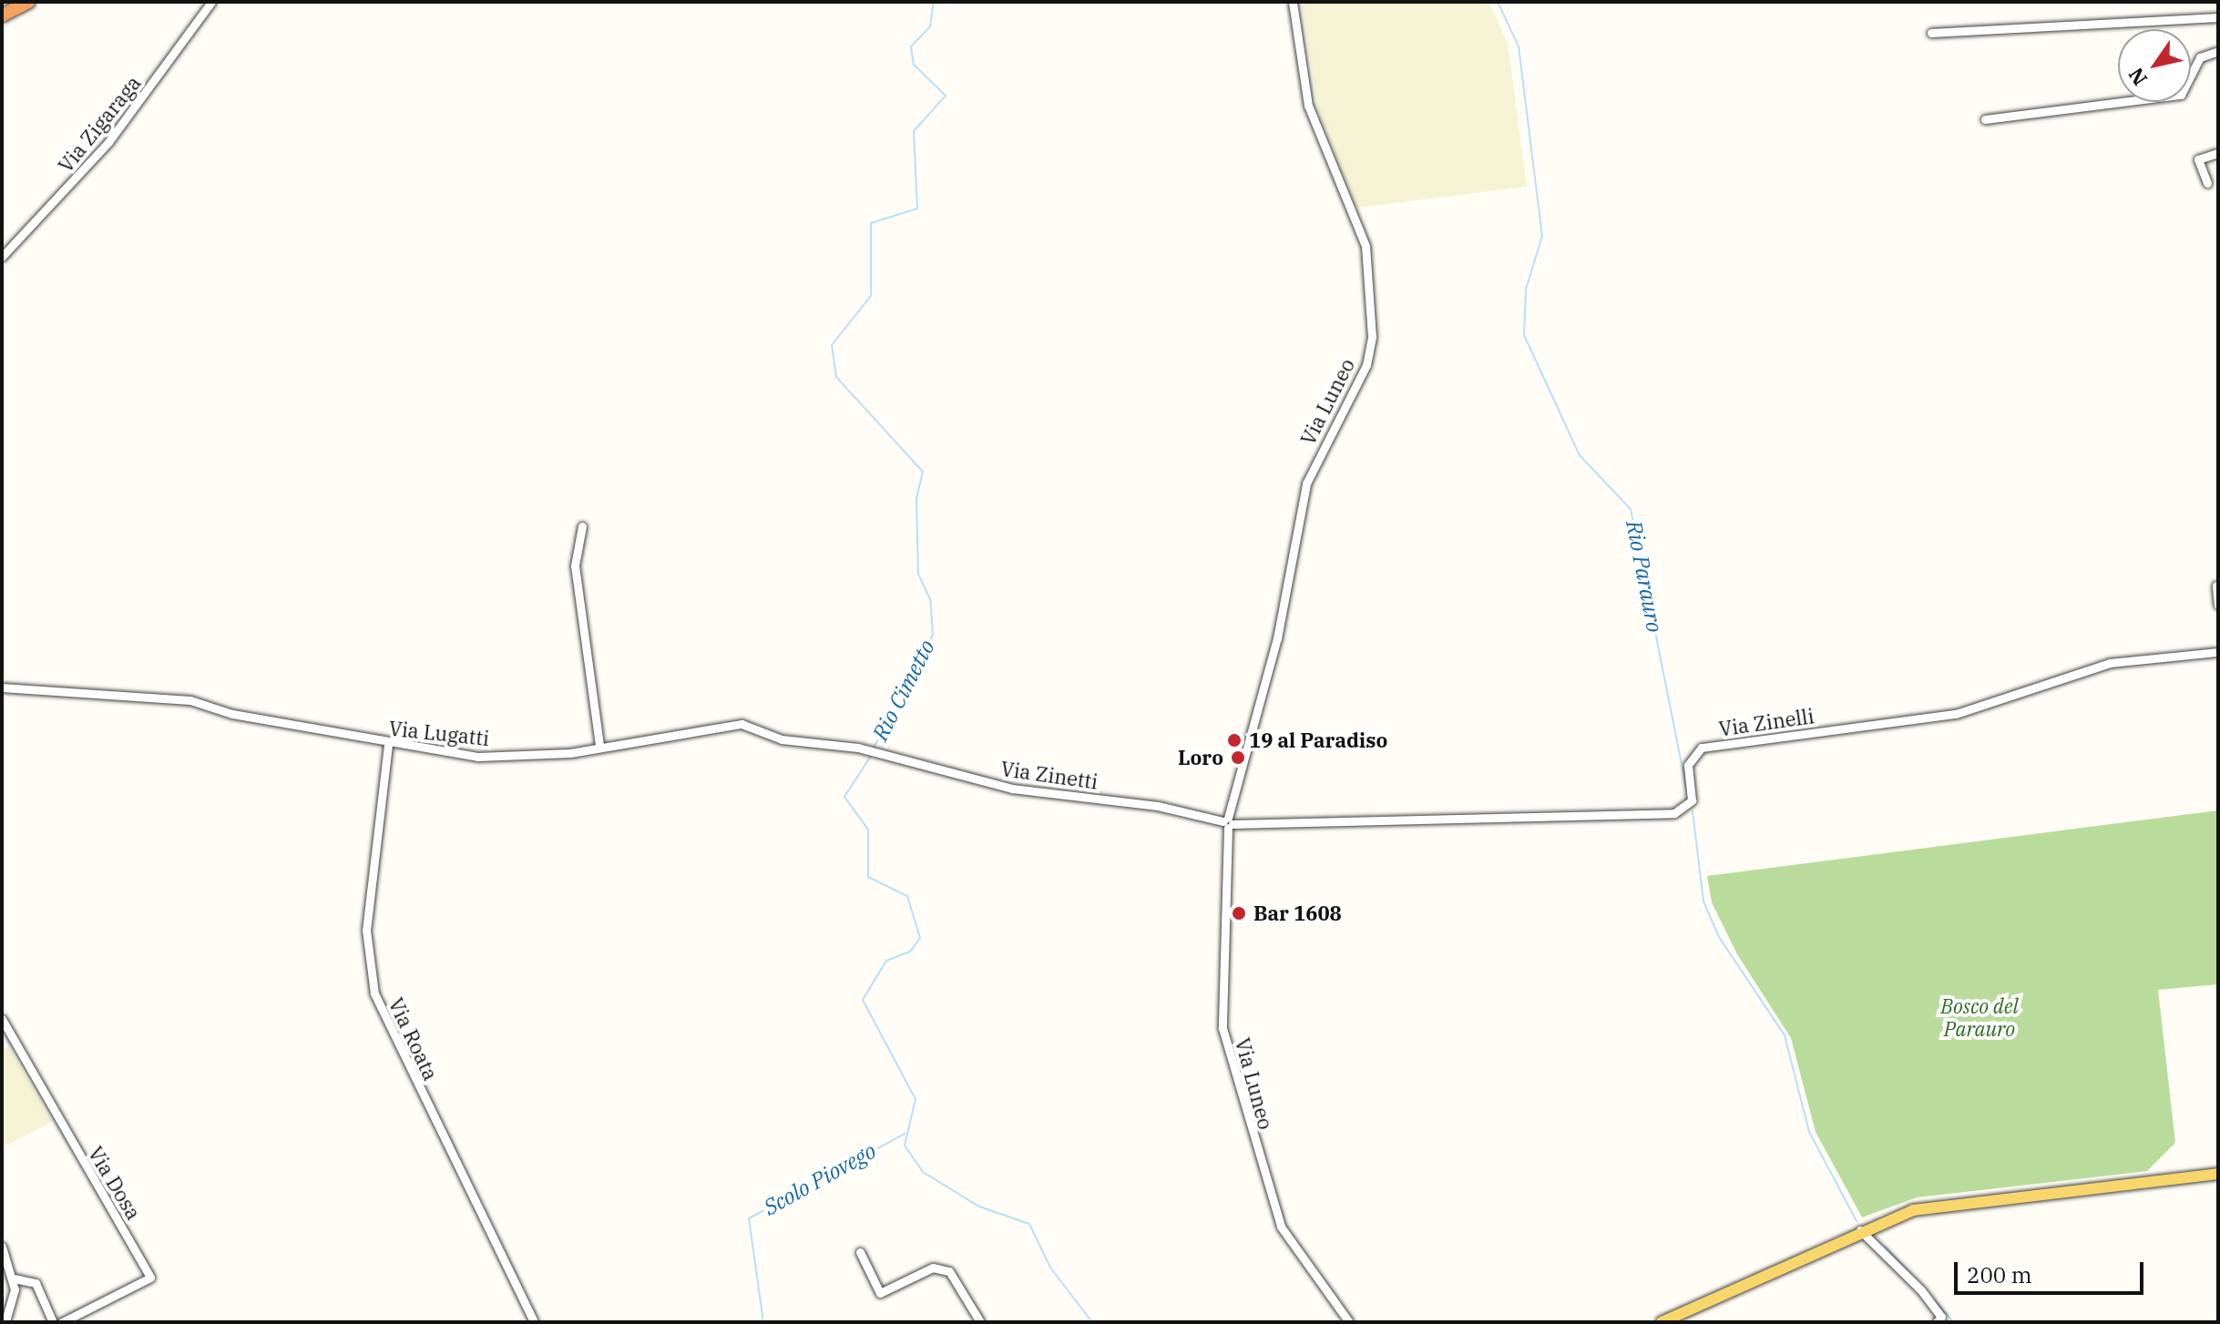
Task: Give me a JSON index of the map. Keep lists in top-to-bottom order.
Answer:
{
  "streets": {
    "street": [
      "Via Zigaraga",
      "Via Luneo",
      "Via Zinelli",
      "Via Lugatti",
      "Via Zinetti",
      "Via Roata",
      "Via Dosa"
    ]
  },
  "crossings": [
    ["Via Luneo", "Via Zinelli"],
    ["Via Luneo", "Via Zinetti"],
    ["Via Zinelli", "Via Zinetti"],
    ["Via Lugatti", "Via Zinetti"],
    ["Via Lugatti", "Via Roata"]
  ],
  "water": ["Rio Parauro", "Rio Cimetto", "Scolo Piovego"],
  "parks": ["Bosco del Parauro"],
  "places": ["19 al Paradiso", "Loro", "Bar 1608"],
  "scale_bar": "200 m",
  "north": "bottom left"
}
